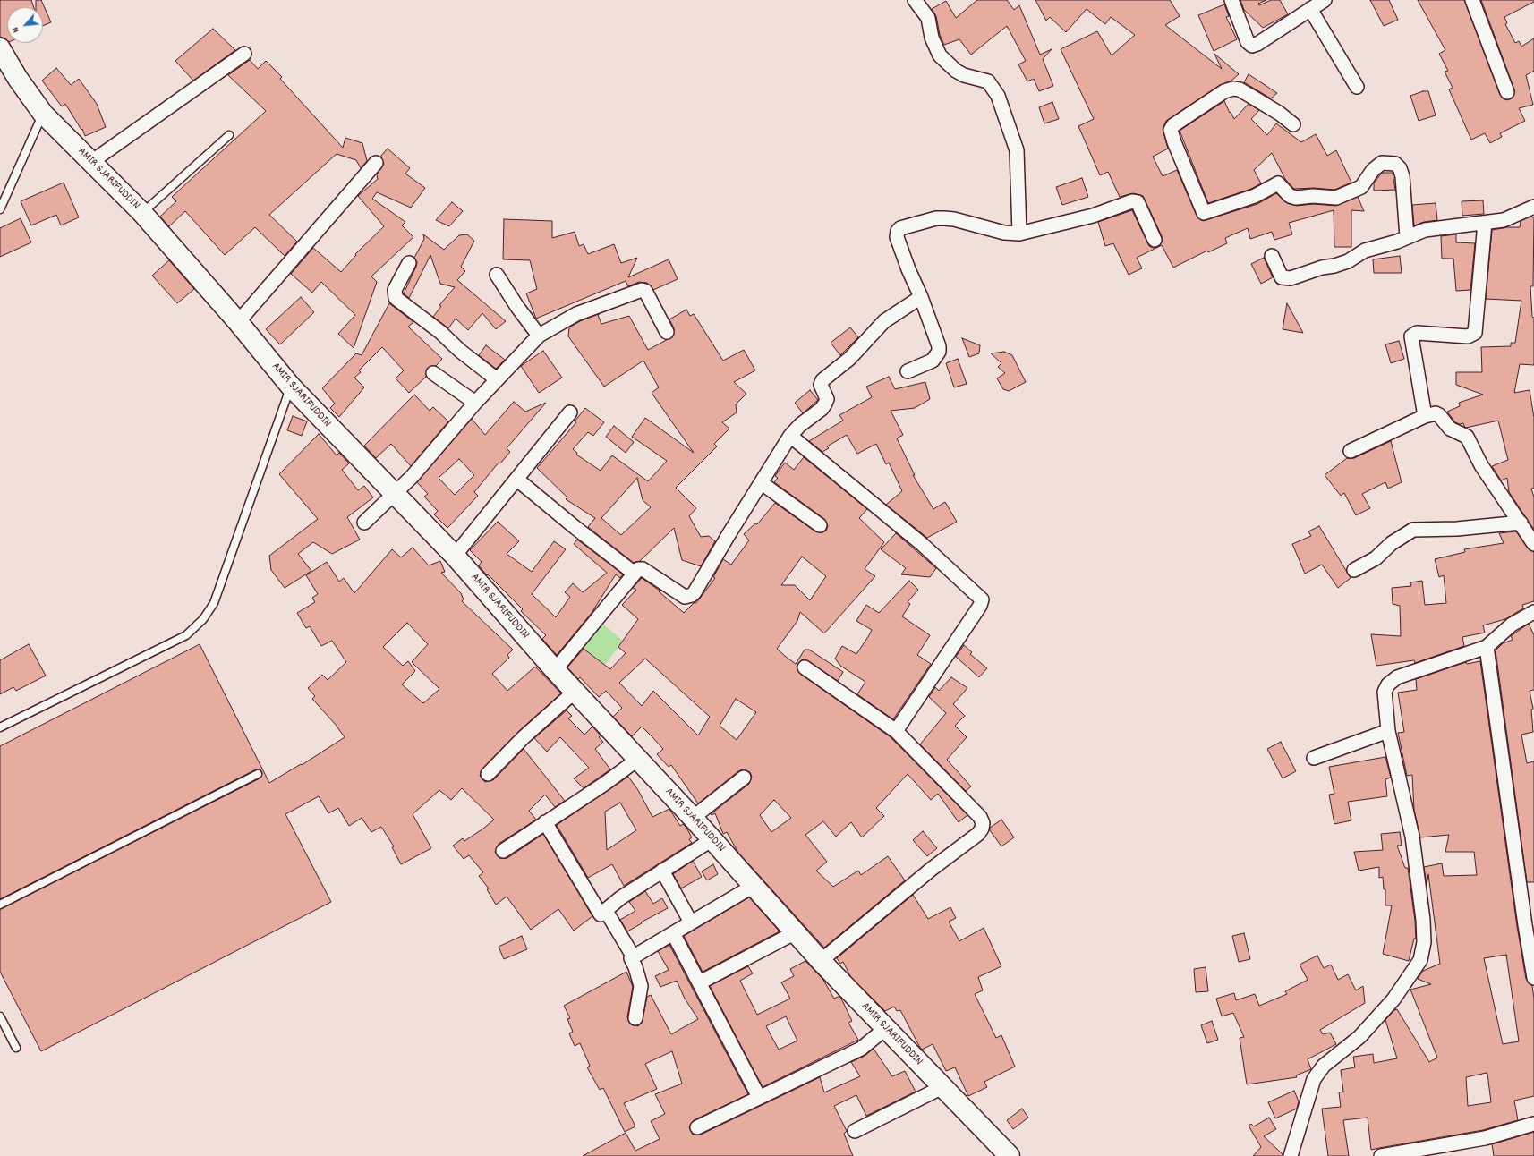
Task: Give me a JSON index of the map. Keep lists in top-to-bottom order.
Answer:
{
  "streets": {
    "main road": ["AMIR SJARIFUDDIN"]
  },
  "north": "bottom left"
}
